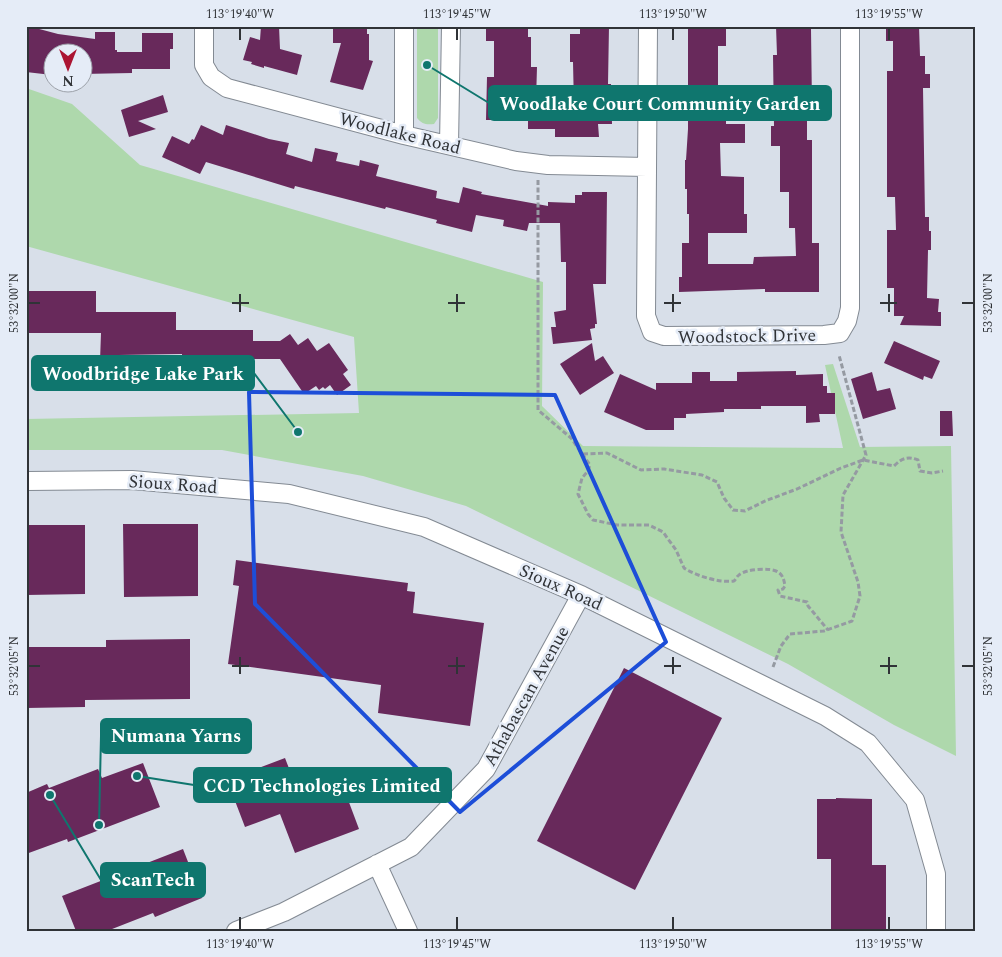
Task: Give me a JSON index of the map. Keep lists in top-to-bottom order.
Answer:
{
  "streets": {
    "street": [
      "Woodlake Road",
      "Woodstock Drive",
      "Sioux Road",
      "Athabascan Avenue"
    ]
  },
  "crossings": [
    ["Woodlake Road", "Woodstock Drive"],
    ["Sioux Road", "Athabascan Avenue"]
  ],
  "places": [
    "Woodlake Court Community Garden",
    "Woodbridge Lake Park",
    "CCD Technologies Limited",
    "ScanTech",
    "Numana Yarns"
  ],
  "north": "bottom",
  "coordinates": [
    "113°19'40\"W",
    "113°19'45\"W",
    "113°19'50\"W",
    "113°19'55\"W",
    "53°32'00\"N",
    "53°32'05\"N"
  ]
}
